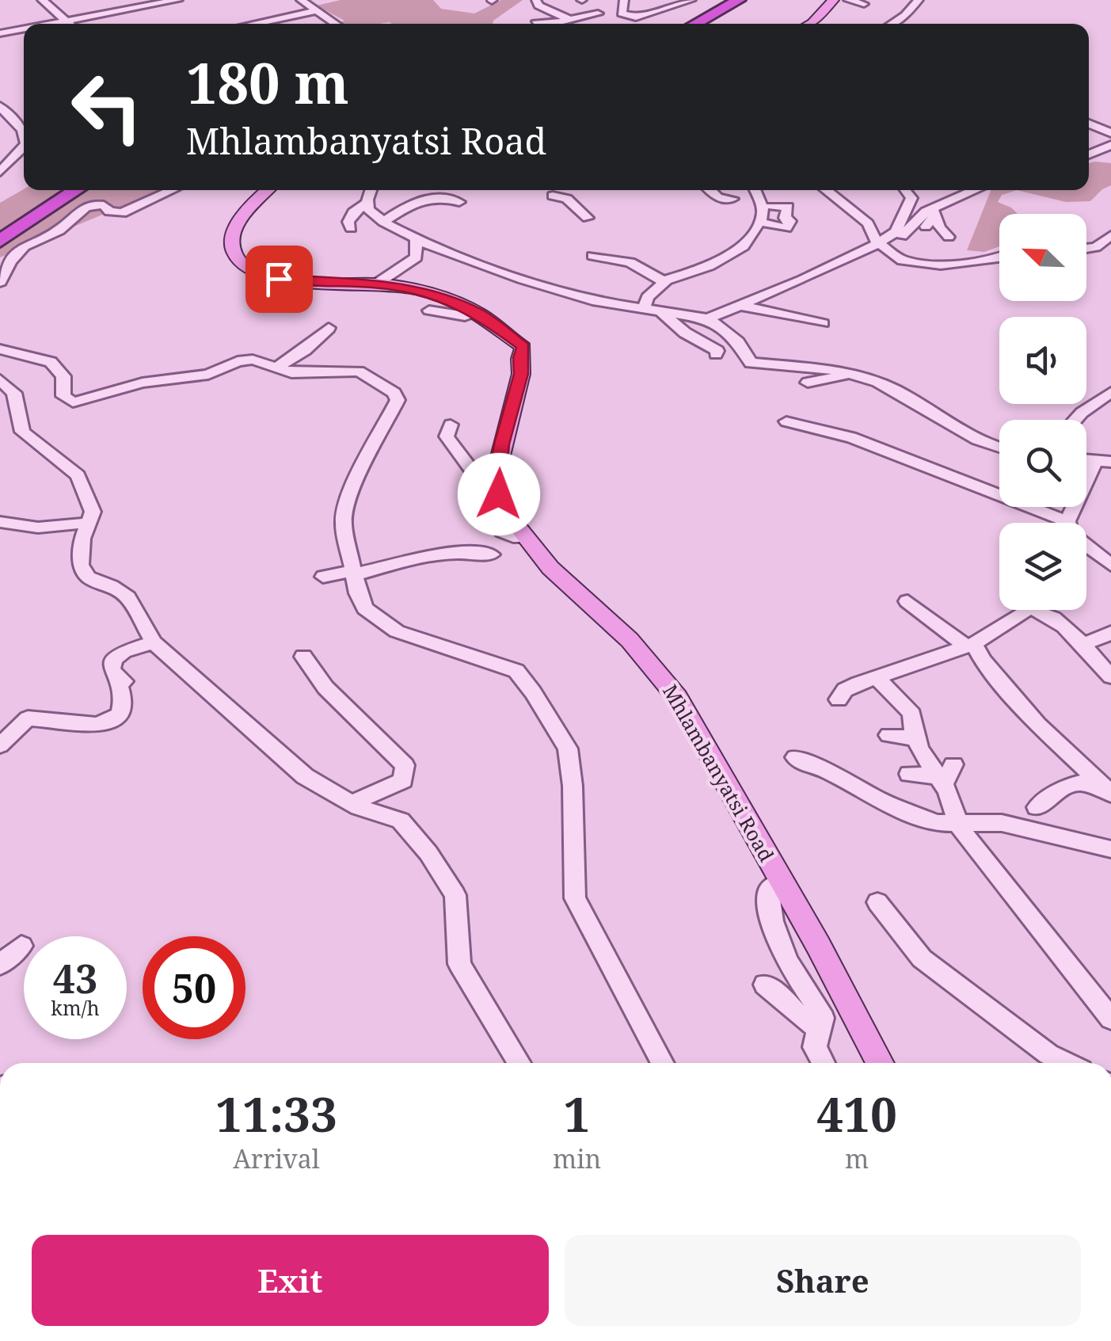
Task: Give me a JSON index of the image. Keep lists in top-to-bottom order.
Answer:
{
  "streets": {
    "main road": ["Mhlambanyatsi Road"]
  },
  "north": "top left",
  "page": {
    "turn": ["180 m", "Mhlambanyatsi Road"],
    "speed": "43 km/h",
    "limit": "50",
    "eta": [
      "11:33",
      "Arrival",
      "1",
      "min",
      "410",
      "m"
    ],
    "buttons": ["Exit", "Share"]
  }
}
